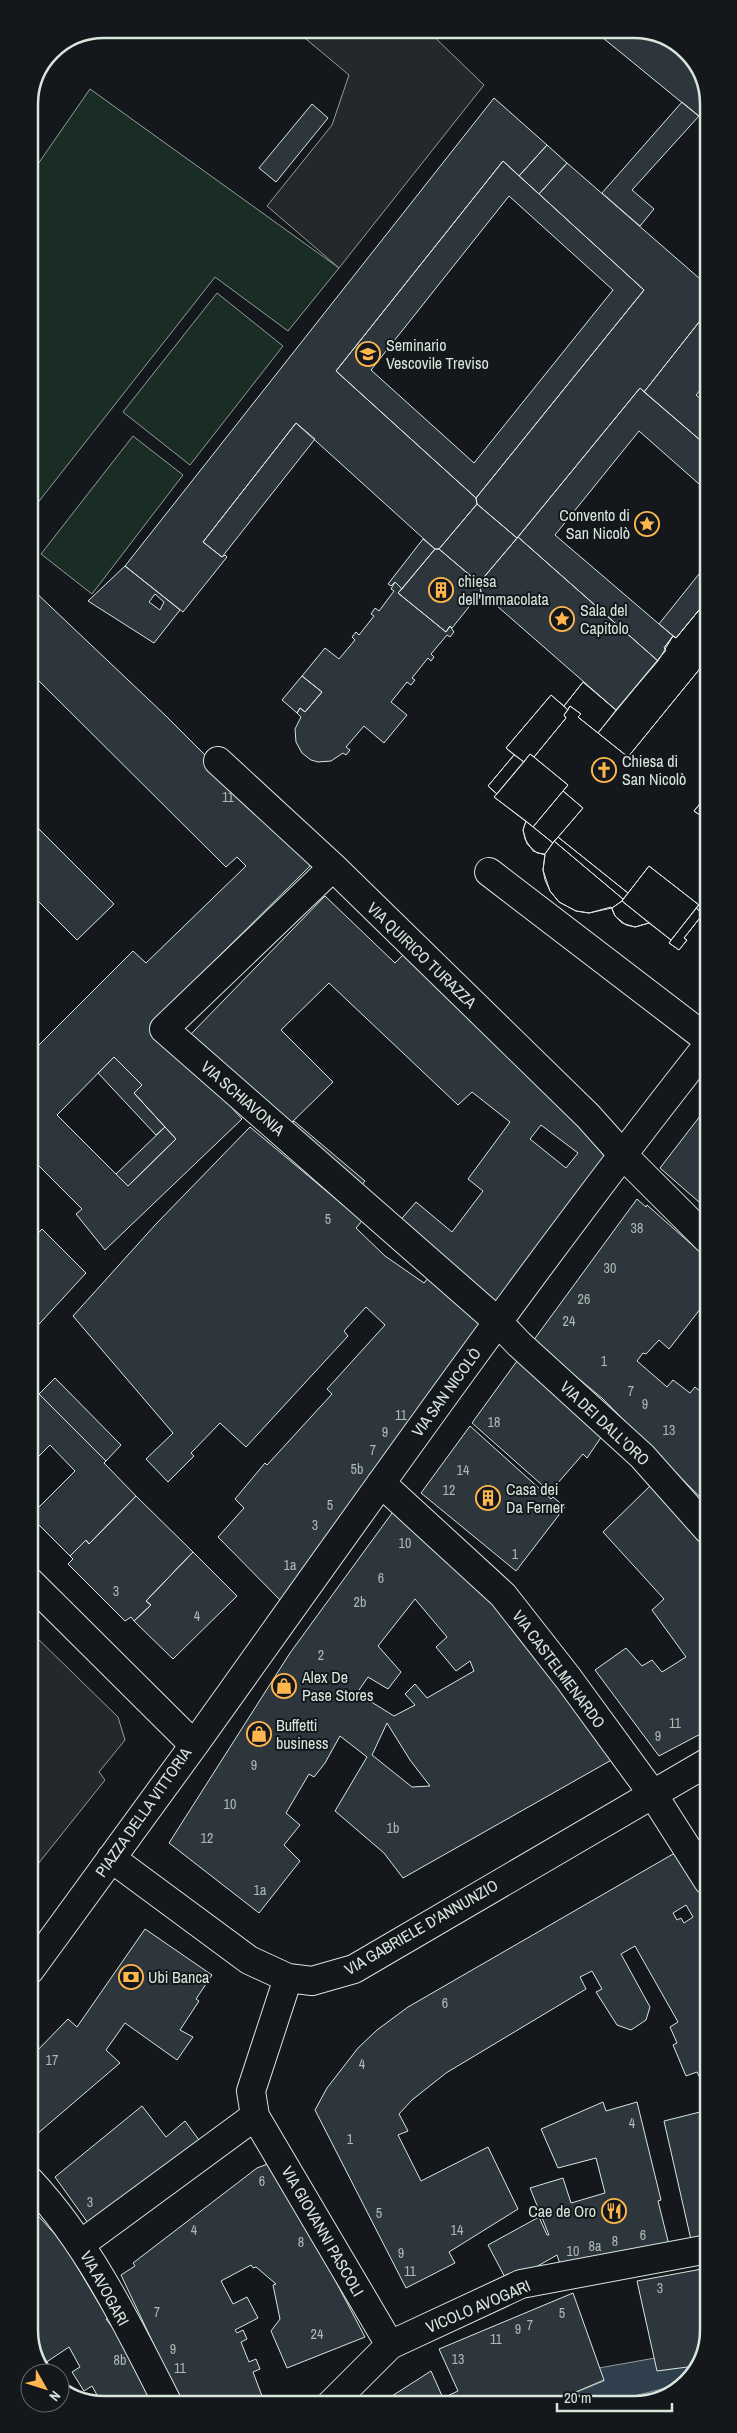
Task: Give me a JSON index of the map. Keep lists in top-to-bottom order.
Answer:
{
  "streets": {
    "street": [
      "VIA QUIRICO TURAZZA",
      "VIA SCHIAVONIA",
      "VIA SAN NICOLÒ",
      "VIA DEI DALL'ORO",
      "VIA CASTELMENARDO",
      "PIAZZA DELLA VITTORIA",
      "VIA GABRIELE D'ANNUNZIO",
      "VIA GIOVANNI PASCOLI",
      "VIA AVOGARI",
      "VICOLO AVOGARI"
    ]
  },
  "crossings": [
    ["VIA QUIRICO TURAZZA", "VIA SCHIAVONIA"],
    ["VIA QUIRICO TURAZZA", "VIA SAN NICOLÒ"],
    ["VIA SCHIAVONIA", "VIA SAN NICOLÒ"],
    ["VIA SCHIAVONIA", "VIA DEI DALL'ORO"],
    ["VIA SAN NICOLÒ", "VIA DEI DALL'ORO"],
    ["VIA SAN NICOLÒ", "VIA CASTELMENARDO"],
    ["VIA SAN NICOLÒ", "PIAZZA DELLA VITTORIA"],
    ["VIA CASTELMENARDO", "VIA GABRIELE D'ANNUNZIO"],
    ["PIAZZA DELLA VITTORIA", "VIA GABRIELE D'ANNUNZIO"],
    ["VIA GABRIELE D'ANNUNZIO", "VIA GIOVANNI PASCOLI"],
    ["VIA GIOVANNI PASCOLI", "VICOLO AVOGARI"]
  ],
  "places": {
    "school or university": ["Seminario Vescovile Treviso"],
    "place": ["Convento di San Nicolò", "Sala del Capitolo"],
    "building": ["chiesa dell'Immacolata", "Casa dei Da Ferner"],
    "church": ["Chiesa di San Nicolò"],
    "shop": ["Alex De Pase Stores", "Buffetti business"],
    "bank": ["Ubi Banca"],
    "restaurant": ["Cae de Oro"]
  },
  "house_numbers": [
    "11",
    "5",
    "38",
    "30",
    "26",
    "24",
    "1",
    "7",
    "9",
    "11",
    "18",
    "13",
    "9",
    "7",
    "5b",
    "14",
    "12",
    "5",
    "3",
    "10",
    "1",
    "1a",
    "6",
    "3",
    "2b",
    "4",
    "2",
    "11",
    "9",
    "9",
    "10",
    "1b",
    "12",
    "1a",
    "6",
    "17",
    "4",
    "4",
    "1",
    "6",
    "3",
    "5",
    "4",
    "14",
    "6",
    "8",
    "8",
    "8a",
    "10",
    "9",
    "11",
    "3",
    "7",
    "5",
    "7",
    "9",
    "24",
    "11",
    "9",
    "13",
    "8b",
    "11"
  ],
  "scale_bar": "20 m",
  "north": "bottom right"
}
